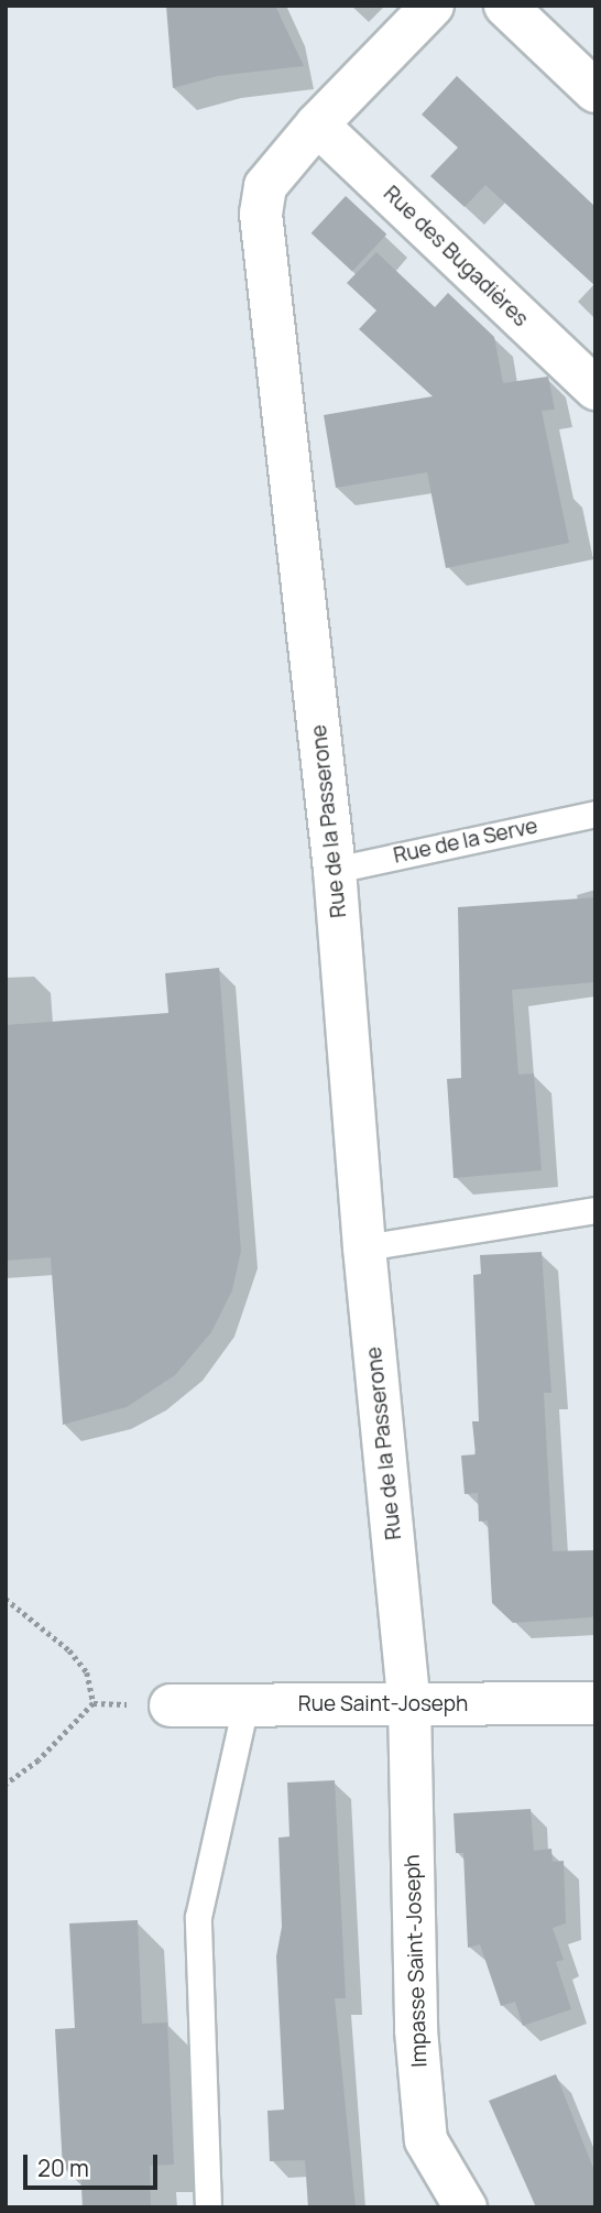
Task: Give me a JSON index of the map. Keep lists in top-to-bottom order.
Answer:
{
  "streets": {
    "street": [
      "Rue des Bugadières",
      "Rue de la Passerone",
      "Rue Saint-Joseph",
      "Impasse Saint-Joseph"
    ],
    "lane": ["Rue de la Serve"]
  },
  "crossings": [
    ["Rue des Bugadières", "Rue de la Passerone"],
    ["Rue de la Passerone", "Rue de la Serve"],
    ["Rue de la Passerone", "Rue Saint-Joseph"],
    ["Rue de la Passerone", "Impasse Saint-Joseph"],
    ["Rue Saint-Joseph", "Impasse Saint-Joseph"]
  ],
  "scale_bar": "20 m"
}
